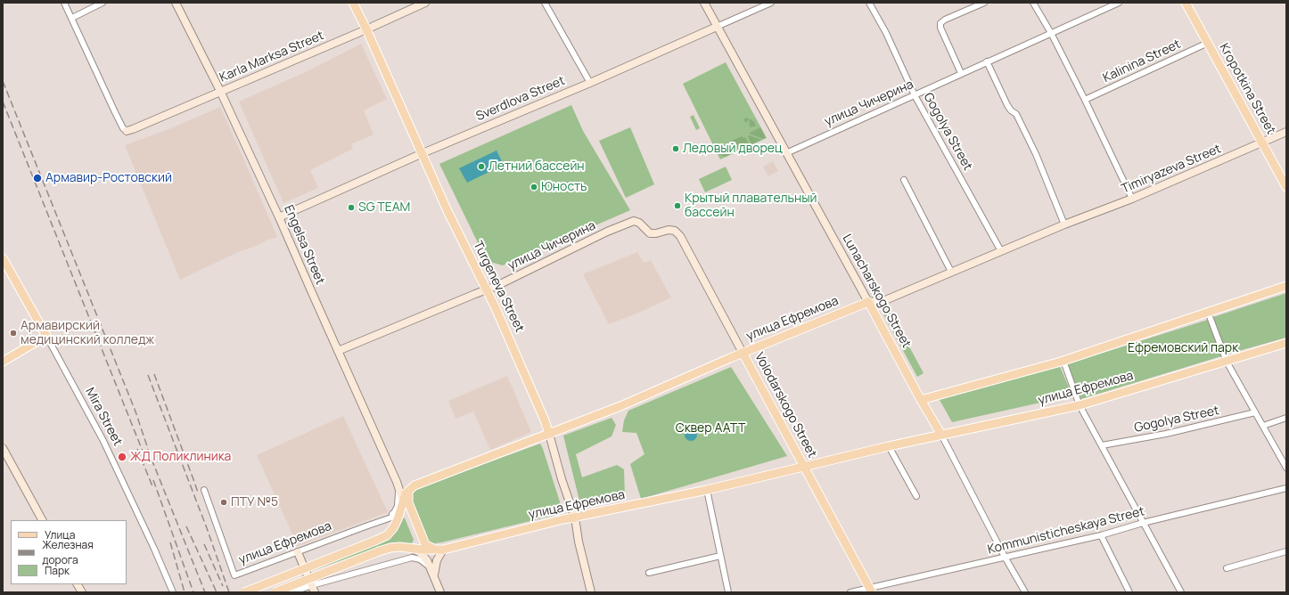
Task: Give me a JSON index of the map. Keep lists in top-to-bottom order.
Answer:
{
  "streets": {
    "main road": [
      "Kropotkina Street",
      "Turgeneva Street",
      "Lunacharskogo Street",
      "улица Ефремова",
      "Volodarskogo Street",
      "Mira Street"
    ],
    "street": [
      "Karla Marksa Street",
      "Kalinina Street",
      "Sverdlova Street",
      "улица Чичерина",
      "Gogolya Street",
      "Timiryazeva Street",
      "Engelsa Street",
      "Kommunisticheskaya Street"
    ]
  },
  "crossings": [
    ["Karla Marksa Street", "Engelsa Street"],
    ["Karla Marksa Street", "Turgeneva Street"],
    ["Kalinina Street", "Kropotkina Street"],
    ["Kropotkina Street", "Timiryazeva Street"],
    ["Sverdlova Street", "Engelsa Street"],
    ["Sverdlova Street", "Turgeneva Street"],
    ["Sverdlova Street", "Lunacharskogo Street"],
    ["улица Чичерина", "Gogolya Street"],
    ["улица Чичерина", "Engelsa Street"],
    ["улица Чичерина", "Turgeneva Street"],
    ["улица Чичерина", "Lunacharskogo Street"],
    ["улица Чичерина", "Volodarskogo Street"],
    ["Gogolya Street", "Timiryazeva Street"],
    ["Timiryazeva Street", "Lunacharskogo Street"],
    ["Timiryazeva Street", "улица Ефремова"],
    ["Engelsa Street", "улица Ефремова"],
    ["Turgeneva Street", "улица Ефремова"],
    ["Lunacharskogo Street", "улица Ефремова"],
    ["Lunacharskogo Street", "Kommunisticheskaya Street"],
    ["улица Ефремова", "Volodarskogo Street"],
    ["Volodarskogo Street", "Kommunisticheskaya Street"]
  ],
  "parks": ["Ефремовский парк", "Сквер ААТТ"],
  "places": [
    "Ледовый дворец",
    "Летний бассейн",
    "Армавир-Ростовский",
    "Юность",
    "Крытый плавательный бассейн",
    "SG TEAM",
    "Армавирский медицинский колледж",
    "ЖД Поликлиника",
    "ПТУ №5"
  ],
  "legend": ["Улица", "Железная дорога", "Парк"]
}
